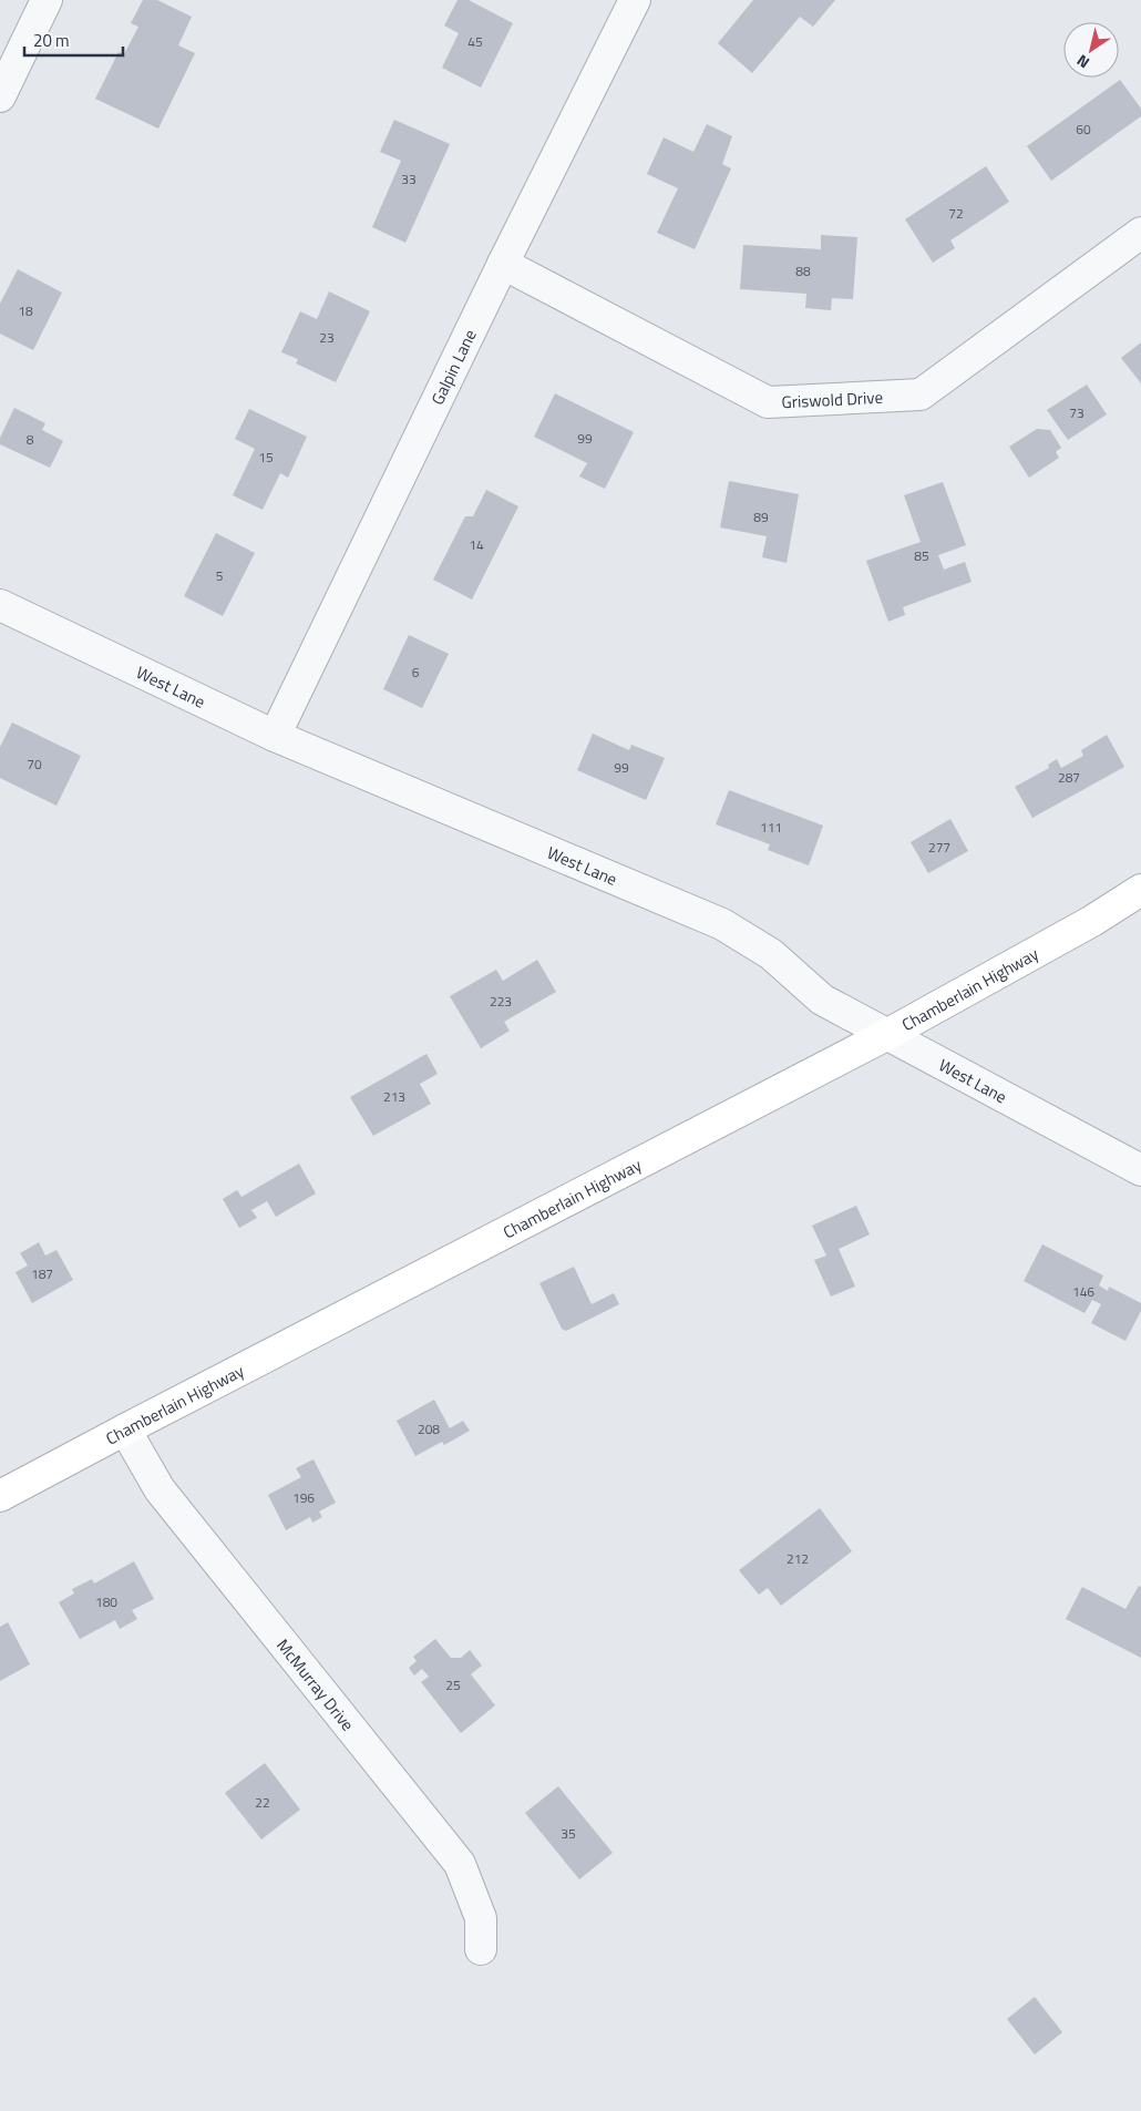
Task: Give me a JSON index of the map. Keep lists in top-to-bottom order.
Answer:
{
  "streets": {
    "main road": ["Chamberlain Highway"],
    "street": [
      "Galpin Lane",
      "Griswold Drive",
      "West Lane",
      "McMurray Drive"
    ]
  },
  "crossings": [
    ["Galpin Lane", "Griswold Drive"],
    ["Galpin Lane", "West Lane"],
    ["West Lane", "Chamberlain Highway"],
    ["Chamberlain Highway", "McMurray Drive"]
  ],
  "house_numbers": [
    "45",
    "60",
    "33",
    "72",
    "88",
    "18",
    "23",
    "73",
    "99",
    "8",
    "15",
    "89",
    "14",
    "85",
    "5",
    "6",
    "70",
    "99",
    "287",
    "111",
    "277",
    "223",
    "213",
    "187",
    "146",
    "208",
    "196",
    "212",
    "180",
    "25",
    "22",
    "35"
  ],
  "scale_bar": "20 m",
  "north": "bottom left"
}
